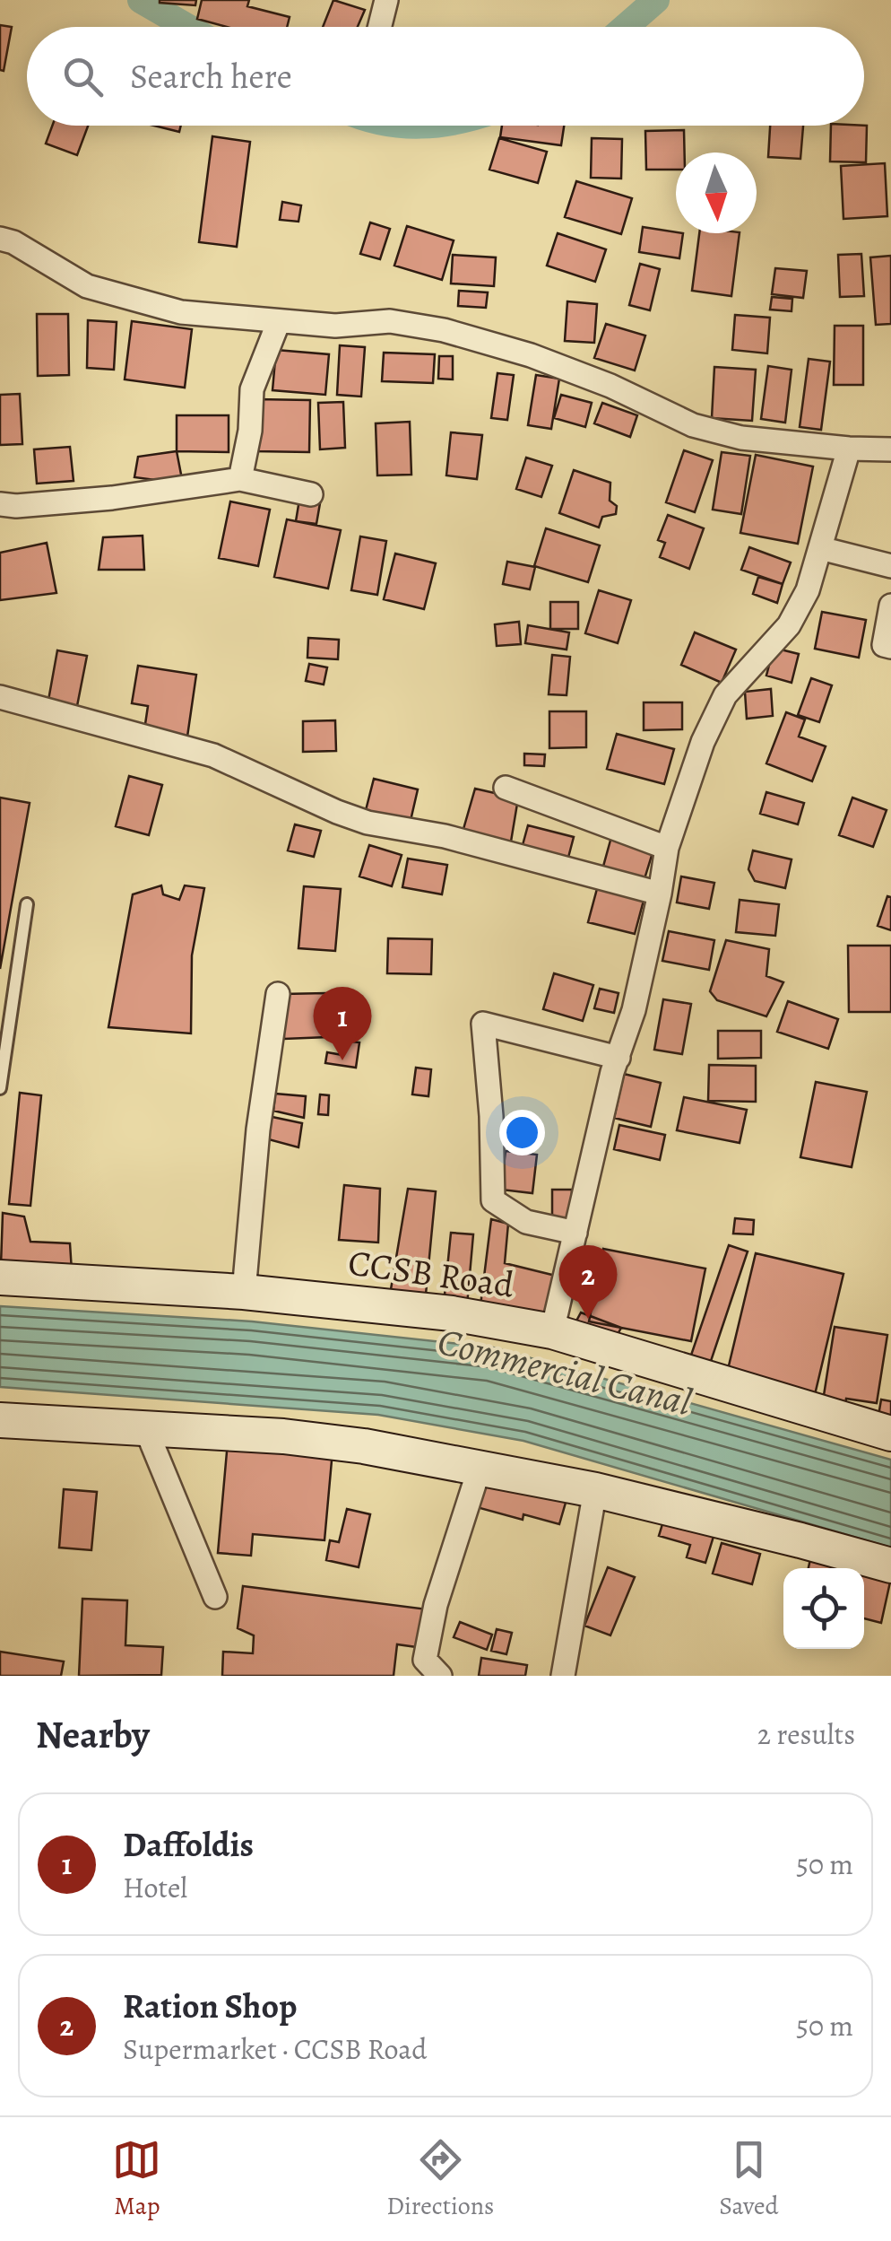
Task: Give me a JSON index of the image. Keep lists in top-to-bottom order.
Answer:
{
  "streets": {
    "main road": ["CCSB Road"]
  },
  "water": ["Commercial Canal"],
  "north": "bottom",
  "page": {
    "search": "Search here",
    "pins": ["1", "2"],
    "heading": ["Nearby", "2 results"],
    "list": [
      {
        "mark": "1",
        "name": "Daffoldis",
        "note": "Hotel",
        "value": "50 m"
      },
      {
        "mark": "2",
        "name": "Ration Shop",
        "note": "Supermarket · CCSB Road",
        "value": "50 m"
      }
    ],
    "nav": ["Map", "Directions", "Saved"]
  }
}
